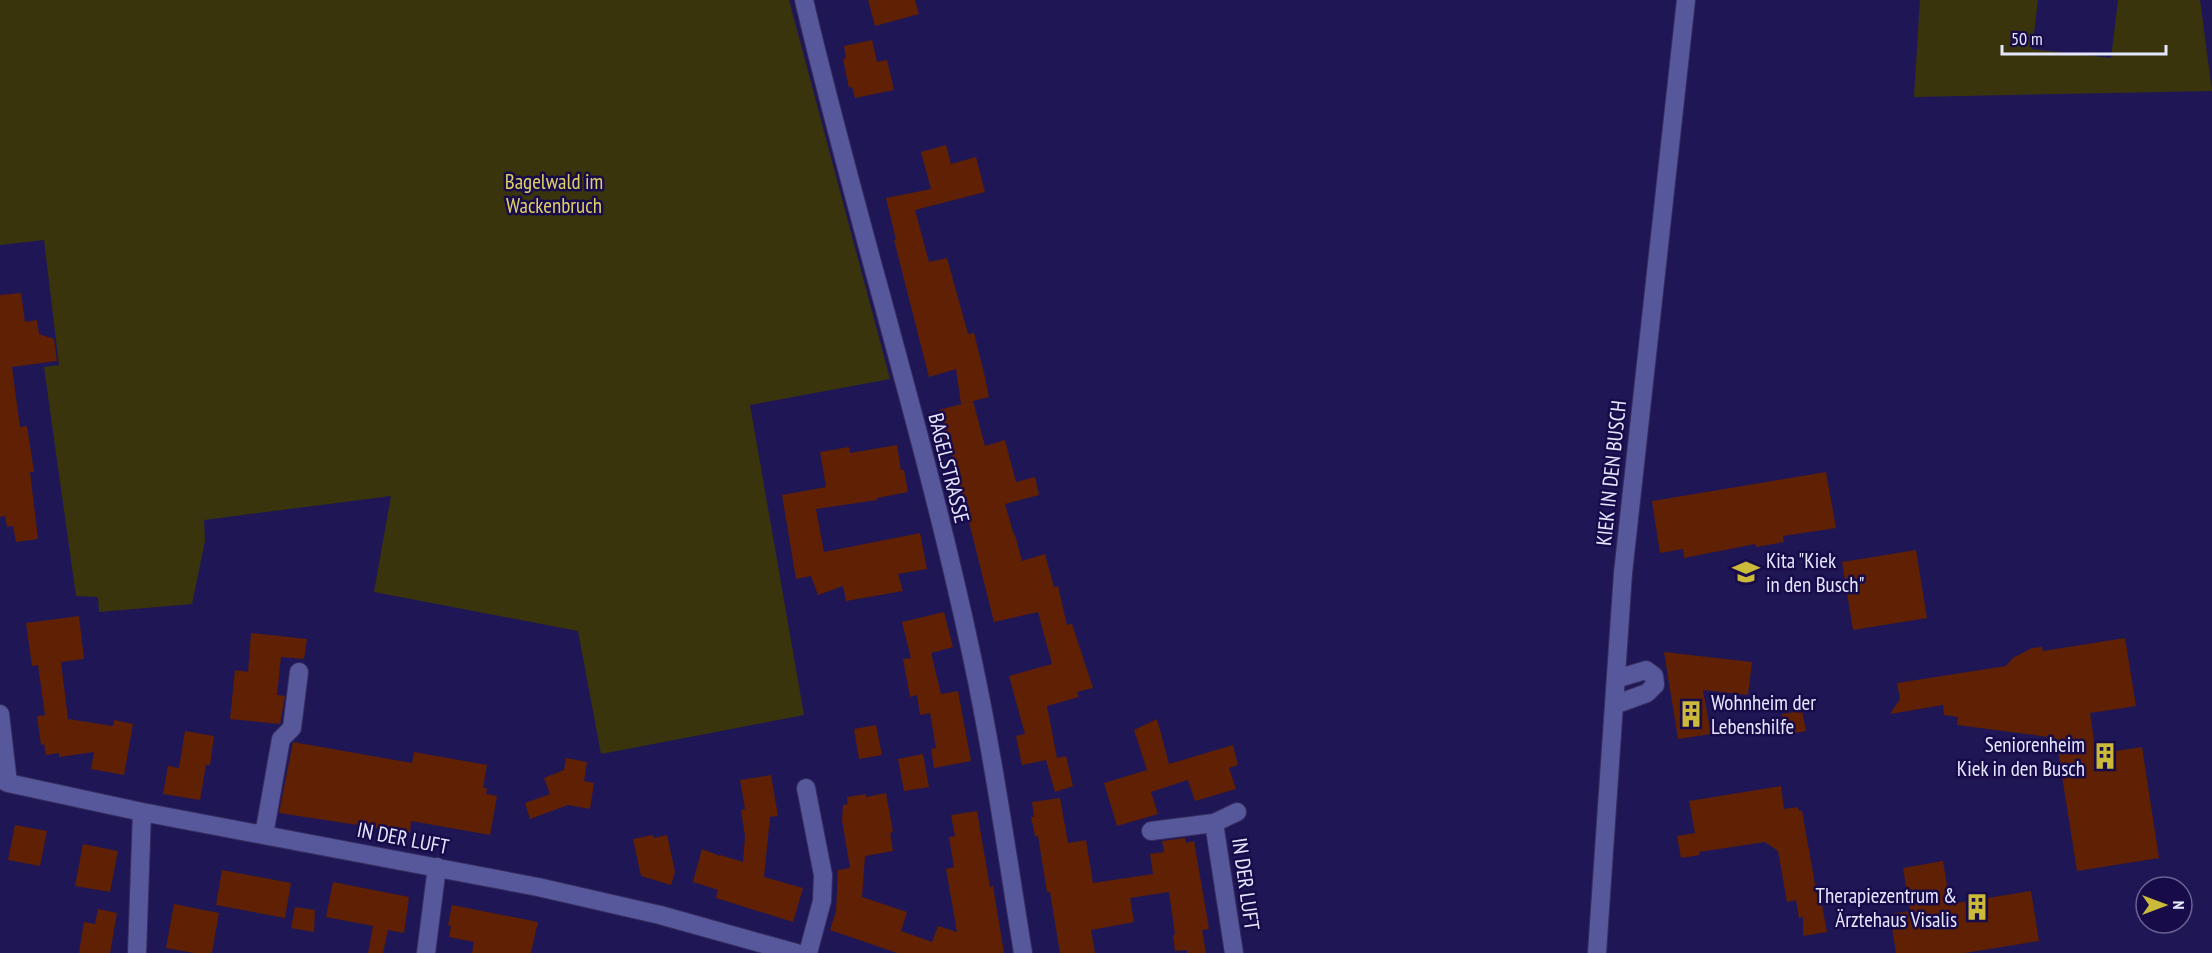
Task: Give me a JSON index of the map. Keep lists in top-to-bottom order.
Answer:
{
  "streets": {
    "street": ["BAGELSTRASSE", "KIEK IN DEN BUSCH", "IN DER LUFT"]
  },
  "parks": ["Bagelwald im Wackenbruch"],
  "places": {
    "school or university": ["Kita \"Kiek in den Busch\""],
    "building": ["Wohnheim der Lebenshilfe", "Seniorenheim Kiek in den Busch", "Therapiezentrum & Ärztehaus Visalis"]
  },
  "scale_bar": "50 m",
  "north": "right"
}
